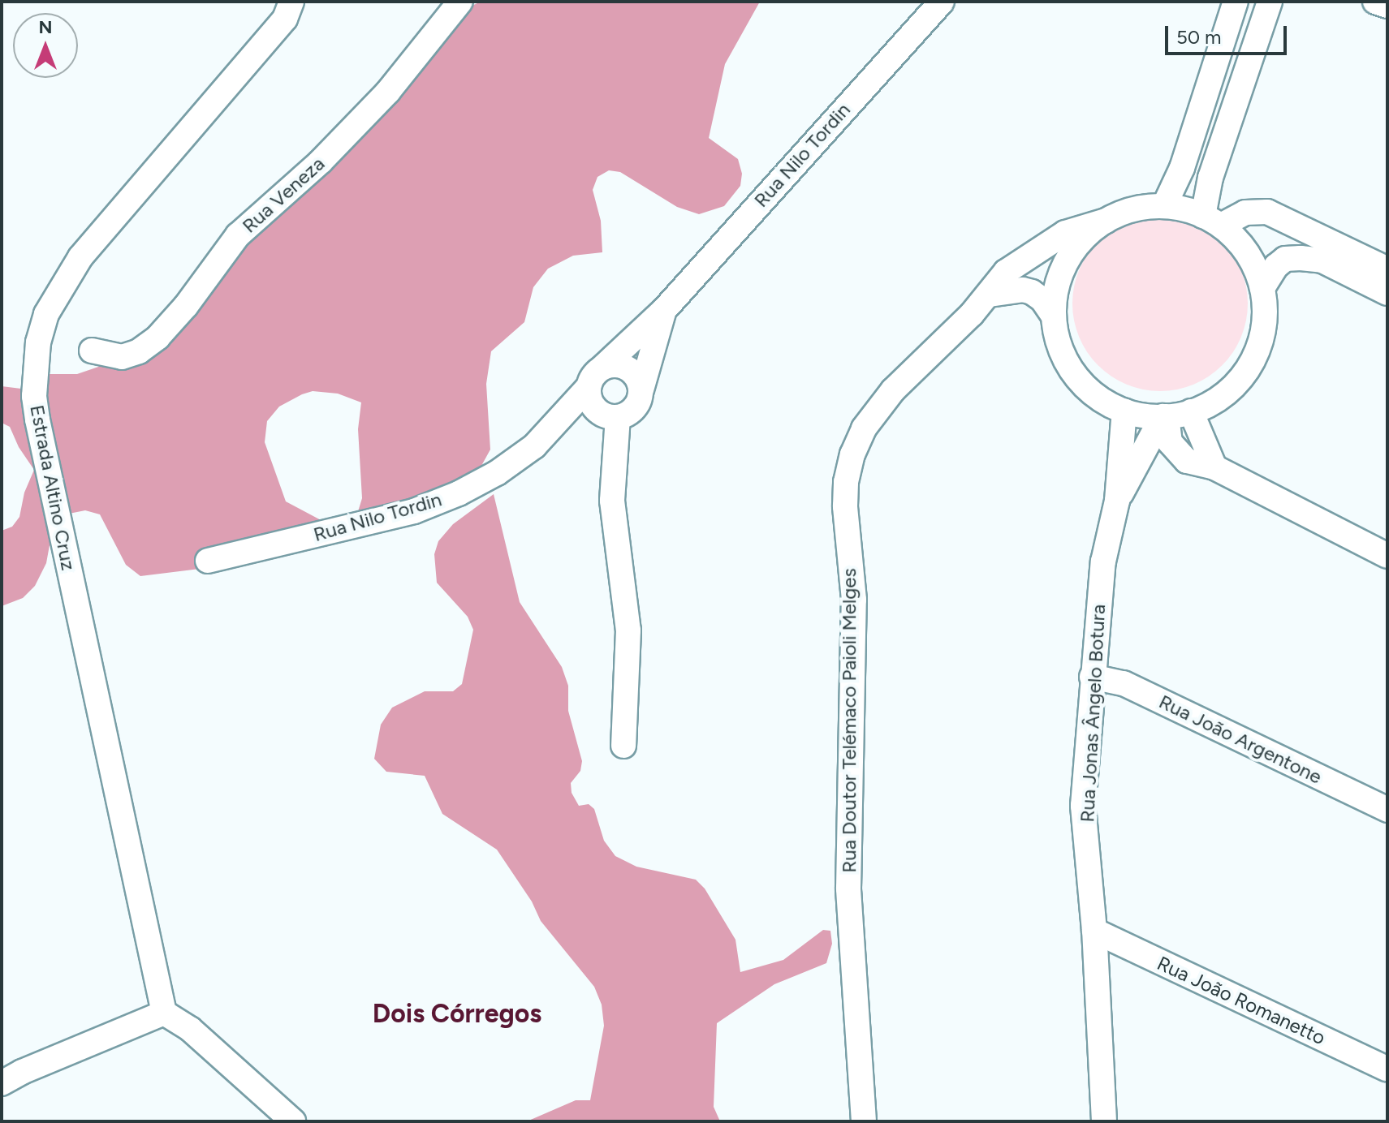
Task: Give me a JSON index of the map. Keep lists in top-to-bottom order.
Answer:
{
  "streets": {
    "street": [
      "Rua Nilo Tordin",
      "Rua Veneza",
      "Estrada Altino Cruz",
      "Rua Jonas Ângelo Botura",
      "Rua Doutor Telémaco Paioli Melges",
      "Rua João Argentone",
      "Rua João Romanetto"
    ]
  },
  "crossings": [
    ["Rua Jonas Ângelo Botura", "Rua Doutor Telémaco Paioli Melges"],
    ["Rua Jonas Ângelo Botura", "Rua João Argentone"],
    ["Rua Jonas Ângelo Botura", "Rua João Romanetto"]
  ],
  "districts": ["Dois Córregos"],
  "scale_bar": "50 m",
  "north": "top"
}
